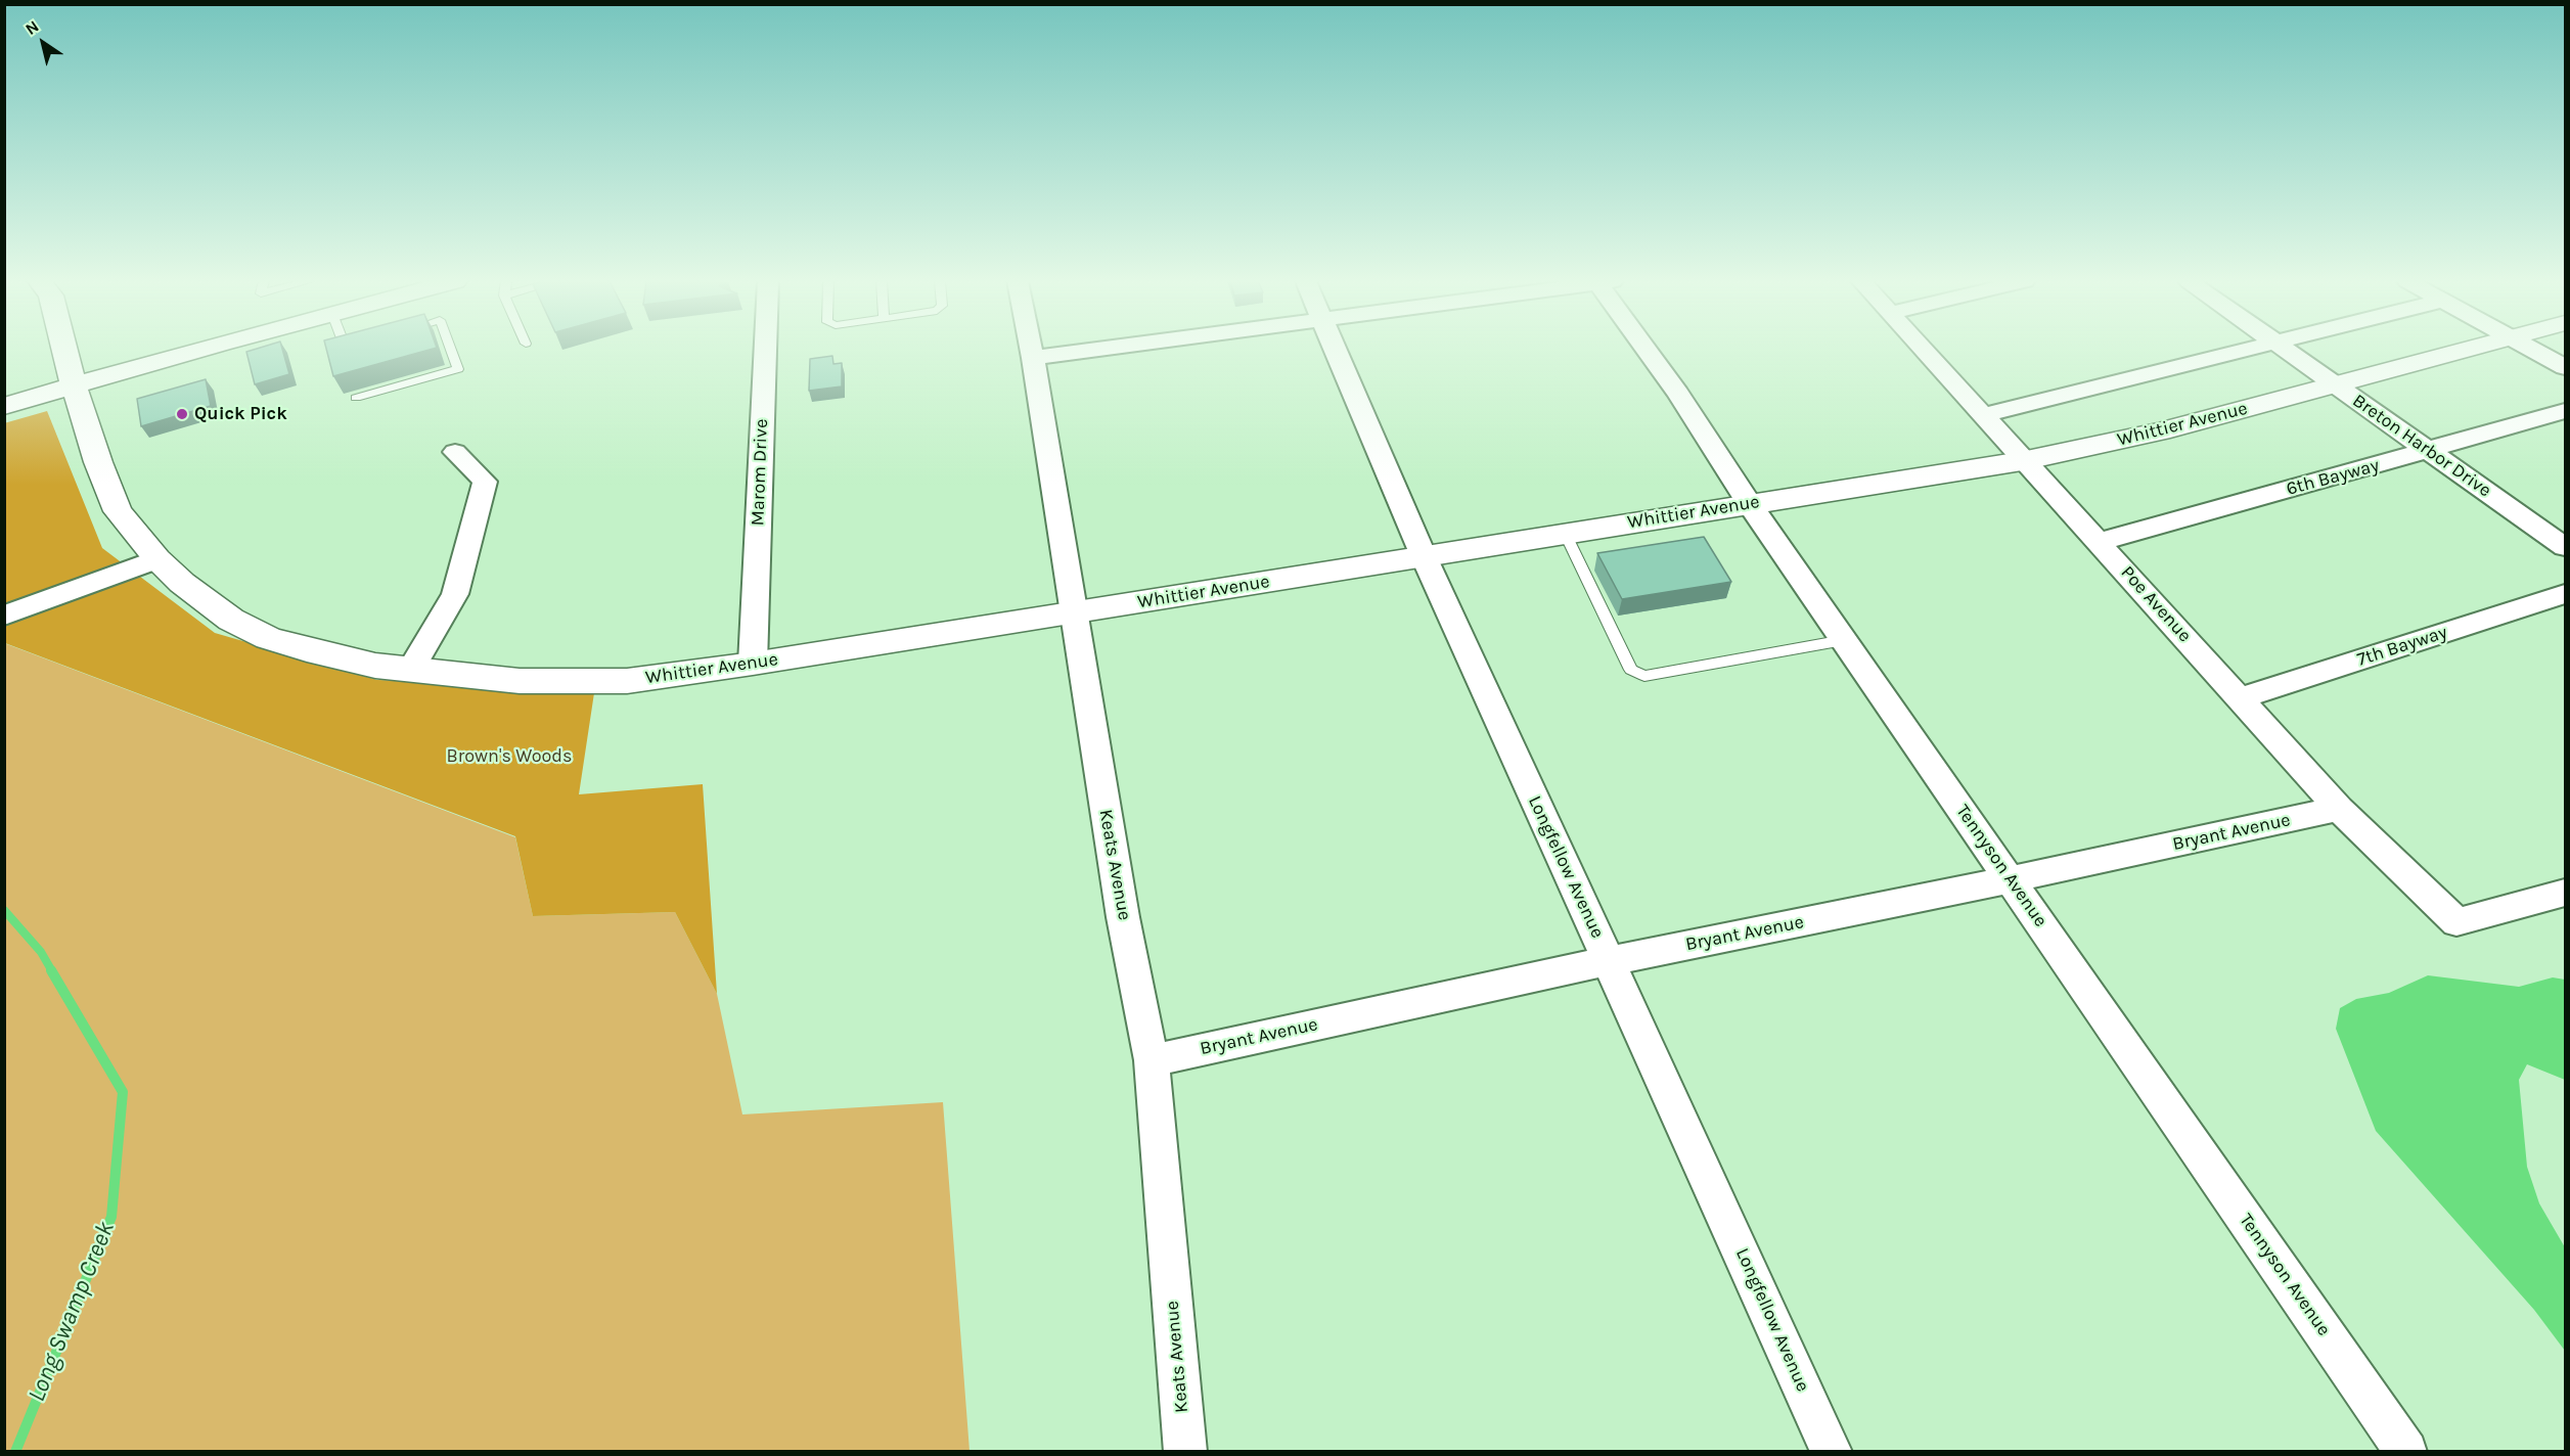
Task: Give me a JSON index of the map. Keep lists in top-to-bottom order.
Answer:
{
  "streets": {
    "street": [
      "Whittier Avenue",
      "Breton Harbor Drive",
      "Marom Drive",
      "6th Bayway",
      "Poe Avenue",
      "7th Bayway",
      "Bryant Avenue",
      "Keats Avenue",
      "Tennyson Avenue",
      "Longfellow Avenue"
    ]
  },
  "crossings": [
    ["Whittier Avenue", "Breton Harbor Drive"],
    ["Whittier Avenue", "Marom Drive"],
    ["Whittier Avenue", "Poe Avenue"],
    ["Whittier Avenue", "Keats Avenue"],
    ["Whittier Avenue", "Tennyson Avenue"],
    ["Whittier Avenue", "Longfellow Avenue"],
    ["Breton Harbor Drive", "6th Bayway"],
    ["6th Bayway", "Poe Avenue"],
    ["Poe Avenue", "7th Bayway"],
    ["Poe Avenue", "Bryant Avenue"],
    ["Bryant Avenue", "Keats Avenue"],
    ["Bryant Avenue", "Tennyson Avenue"],
    ["Bryant Avenue", "Longfellow Avenue"]
  ],
  "water": ["Long Swamp Creek"],
  "parks": ["Brown's Woods"],
  "places": ["Quick Pick"],
  "north": "top left"
}
